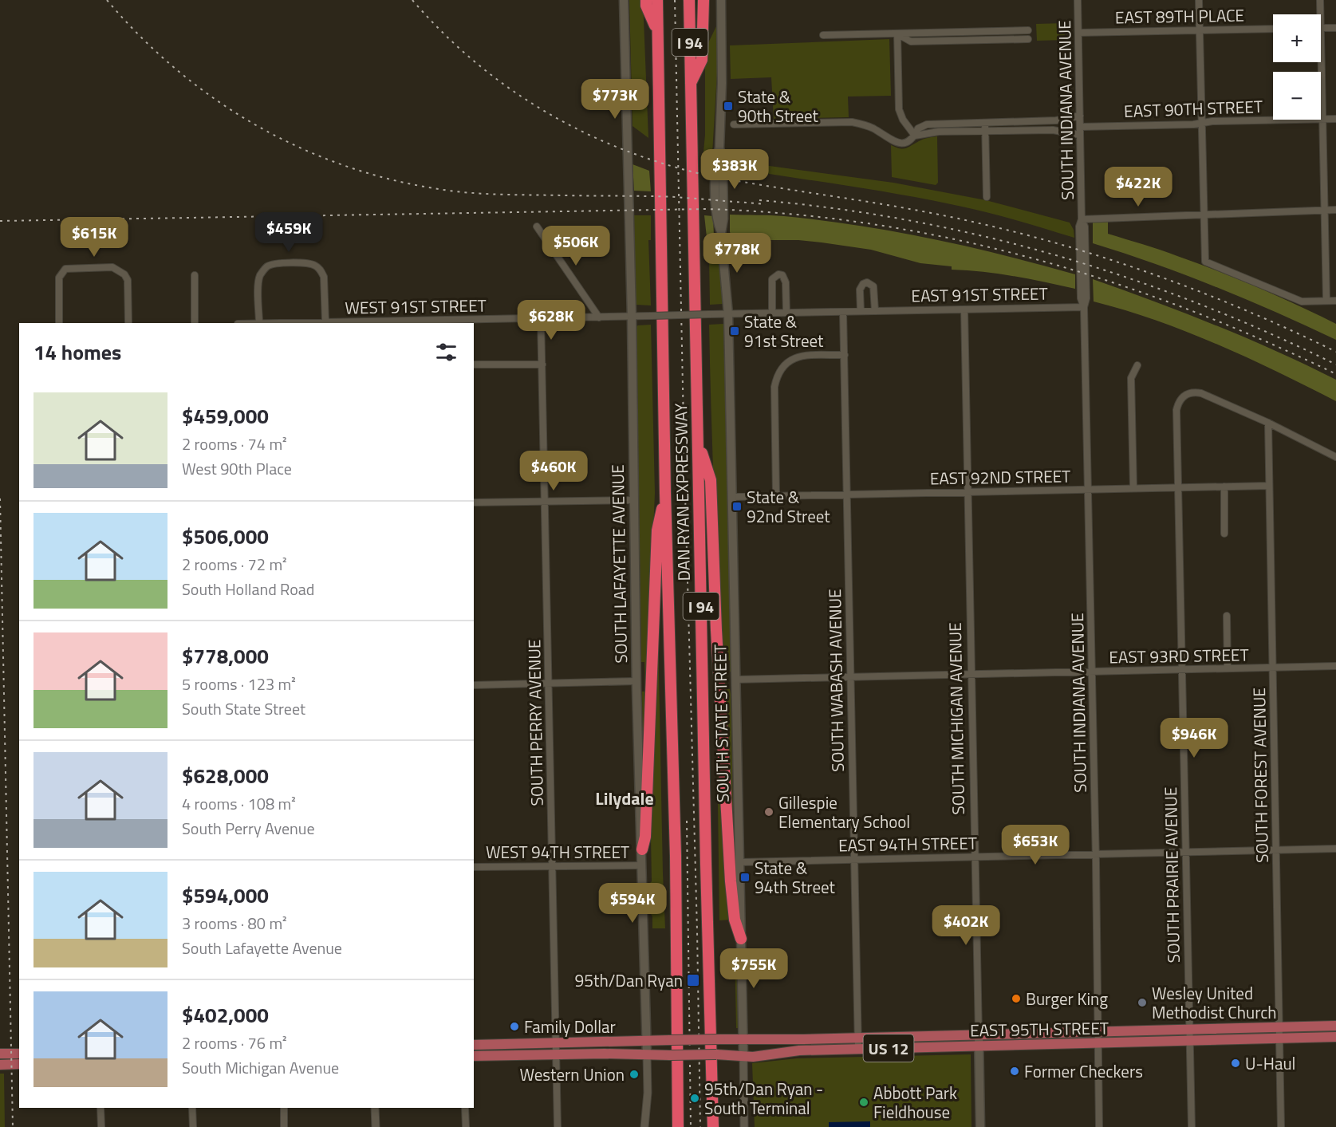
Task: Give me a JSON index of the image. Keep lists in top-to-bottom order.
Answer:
{
  "streets": {
    "highway": ["I 94", "DAN RYAN EXPRESSWAY"],
    "main road": [
      "SOUTH LAFAYETTE AVENUE",
      "SOUTH MICHIGAN AVENUE",
      "SOUTH STATE STREET",
      "EAST 95TH STREET",
      "US 12"
    ],
    "street": [
      "EAST 89TH PLACE",
      "EAST 90TH STREET",
      "SOUTH INDIANA AVENUE",
      "EAST 91ST STREET",
      "WEST 91ST STREET",
      "EAST 92ND STREET",
      "EAST 93RD STREET",
      "SOUTH WABASH AVENUE",
      "SOUTH PERRY AVENUE",
      "SOUTH FOREST AVENUE",
      "EAST 94TH STREET",
      "WEST 94TH STREET",
      "SOUTH PRAIRIE AVENUE"
    ]
  },
  "crossings": [
    ["EAST 89TH PLACE", "SOUTH INDIANA AVENUE"],
    ["EAST 90TH STREET", "SOUTH INDIANA AVENUE"],
    ["SOUTH INDIANA AVENUE", "EAST 91ST STREET"],
    ["SOUTH INDIANA AVENUE", "EAST 92ND STREET"],
    ["SOUTH INDIANA AVENUE", "EAST 93RD STREET"],
    ["SOUTH INDIANA AVENUE", "EAST 94TH STREET"],
    ["SOUTH INDIANA AVENUE", "EAST 95TH STREET"],
    ["EAST 91ST STREET", "WEST 91ST STREET"],
    ["EAST 91ST STREET", "SOUTH WABASH AVENUE"],
    ["EAST 91ST STREET", "SOUTH MICHIGAN AVENUE"],
    ["EAST 91ST STREET", "SOUTH STATE STREET"],
    ["WEST 91ST STREET", "SOUTH LAFAYETTE AVENUE"],
    ["WEST 91ST STREET", "SOUTH PERRY AVENUE"],
    ["EAST 92ND STREET", "SOUTH WABASH AVENUE"],
    ["EAST 92ND STREET", "SOUTH MICHIGAN AVENUE"],
    ["EAST 92ND STREET", "SOUTH STATE STREET"],
    ["EAST 92ND STREET", "SOUTH FOREST AVENUE"],
    ["EAST 92ND STREET", "SOUTH PRAIRIE AVENUE"],
    ["SOUTH LAFAYETTE AVENUE", "WEST 94TH STREET"],
    ["SOUTH LAFAYETTE AVENUE", "US 12"],
    ["EAST 93RD STREET", "SOUTH WABASH AVENUE"],
    ["EAST 93RD STREET", "SOUTH MICHIGAN AVENUE"],
    ["EAST 93RD STREET", "SOUTH STATE STREET"],
    ["EAST 93RD STREET", "SOUTH FOREST AVENUE"],
    ["EAST 93RD STREET", "SOUTH PRAIRIE AVENUE"],
    ["SOUTH WABASH AVENUE", "EAST 94TH STREET"],
    ["SOUTH WABASH AVENUE", "EAST 95TH STREET"],
    ["SOUTH MICHIGAN AVENUE", "EAST 94TH STREET"],
    ["SOUTH MICHIGAN AVENUE", "EAST 95TH STREET"],
    ["SOUTH PERRY AVENUE", "WEST 94TH STREET"],
    ["SOUTH PERRY AVENUE", "US 12"],
    ["SOUTH STATE STREET", "EAST 94TH STREET"],
    ["SOUTH STATE STREET", "EAST 95TH STREET"],
    ["SOUTH STATE STREET", "US 12"],
    ["SOUTH FOREST AVENUE", "EAST 94TH STREET"],
    ["SOUTH FOREST AVENUE", "SOUTH PRAIRIE AVENUE"],
    ["SOUTH FOREST AVENUE", "EAST 95TH STREET"],
    ["EAST 94TH STREET", "SOUTH PRAIRIE AVENUE"],
    ["SOUTH PRAIRIE AVENUE", "EAST 95TH STREET"],
    ["EAST 95TH STREET", "US 12"]
  ],
  "districts": ["Lilydale"],
  "places": {
    "transit": [
      "State & 90th Street",
      "State & 91st Street",
      "State & 92nd Street",
      "State & 94th Street",
      "95th/Dan Ryan"
    ],
    "other": [
      "Gillespie Elementary School",
      "Burger King",
      "Wesley United Methodist Church",
      "Family Dollar",
      "U-Haul",
      "Former Checkers",
      "Western Union",
      "95th/Dan Ryan - South Terminal",
      "Abbott Park Fieldhouse"
    ]
  },
  "page": {
    "map_buttons": ["+", "−"],
    "price": [
      "$773K",
      "$383K",
      "$422K",
      "$459K",
      "$615K",
      "$506K",
      "$778K",
      "$628K",
      "$460K",
      "$946K",
      "$653K",
      "$594K",
      "$402K",
      "$755K"
    ],
    "heading": "14 homes",
    "list": [
      {
        "name": "$459,000",
        "note": "2 rooms · 74 m² · West 90th Place"
      },
      {
        "name": "$506,000",
        "note": "2 rooms · 72 m² · South Holland Road"
      },
      {
        "name": "$778,000",
        "note": "5 rooms · 123 m² · South State Street"
      },
      {
        "name": "$628,000",
        "note": "4 rooms · 108 m² · South Perry Avenue"
      },
      {
        "name": "$594,000",
        "note": "3 rooms · 80 m² · South Lafayette Avenue"
      },
      {
        "name": "$402,000",
        "note": "2 rooms · 76 m² · South Michigan Avenue"
      }
    ]
  }
}
